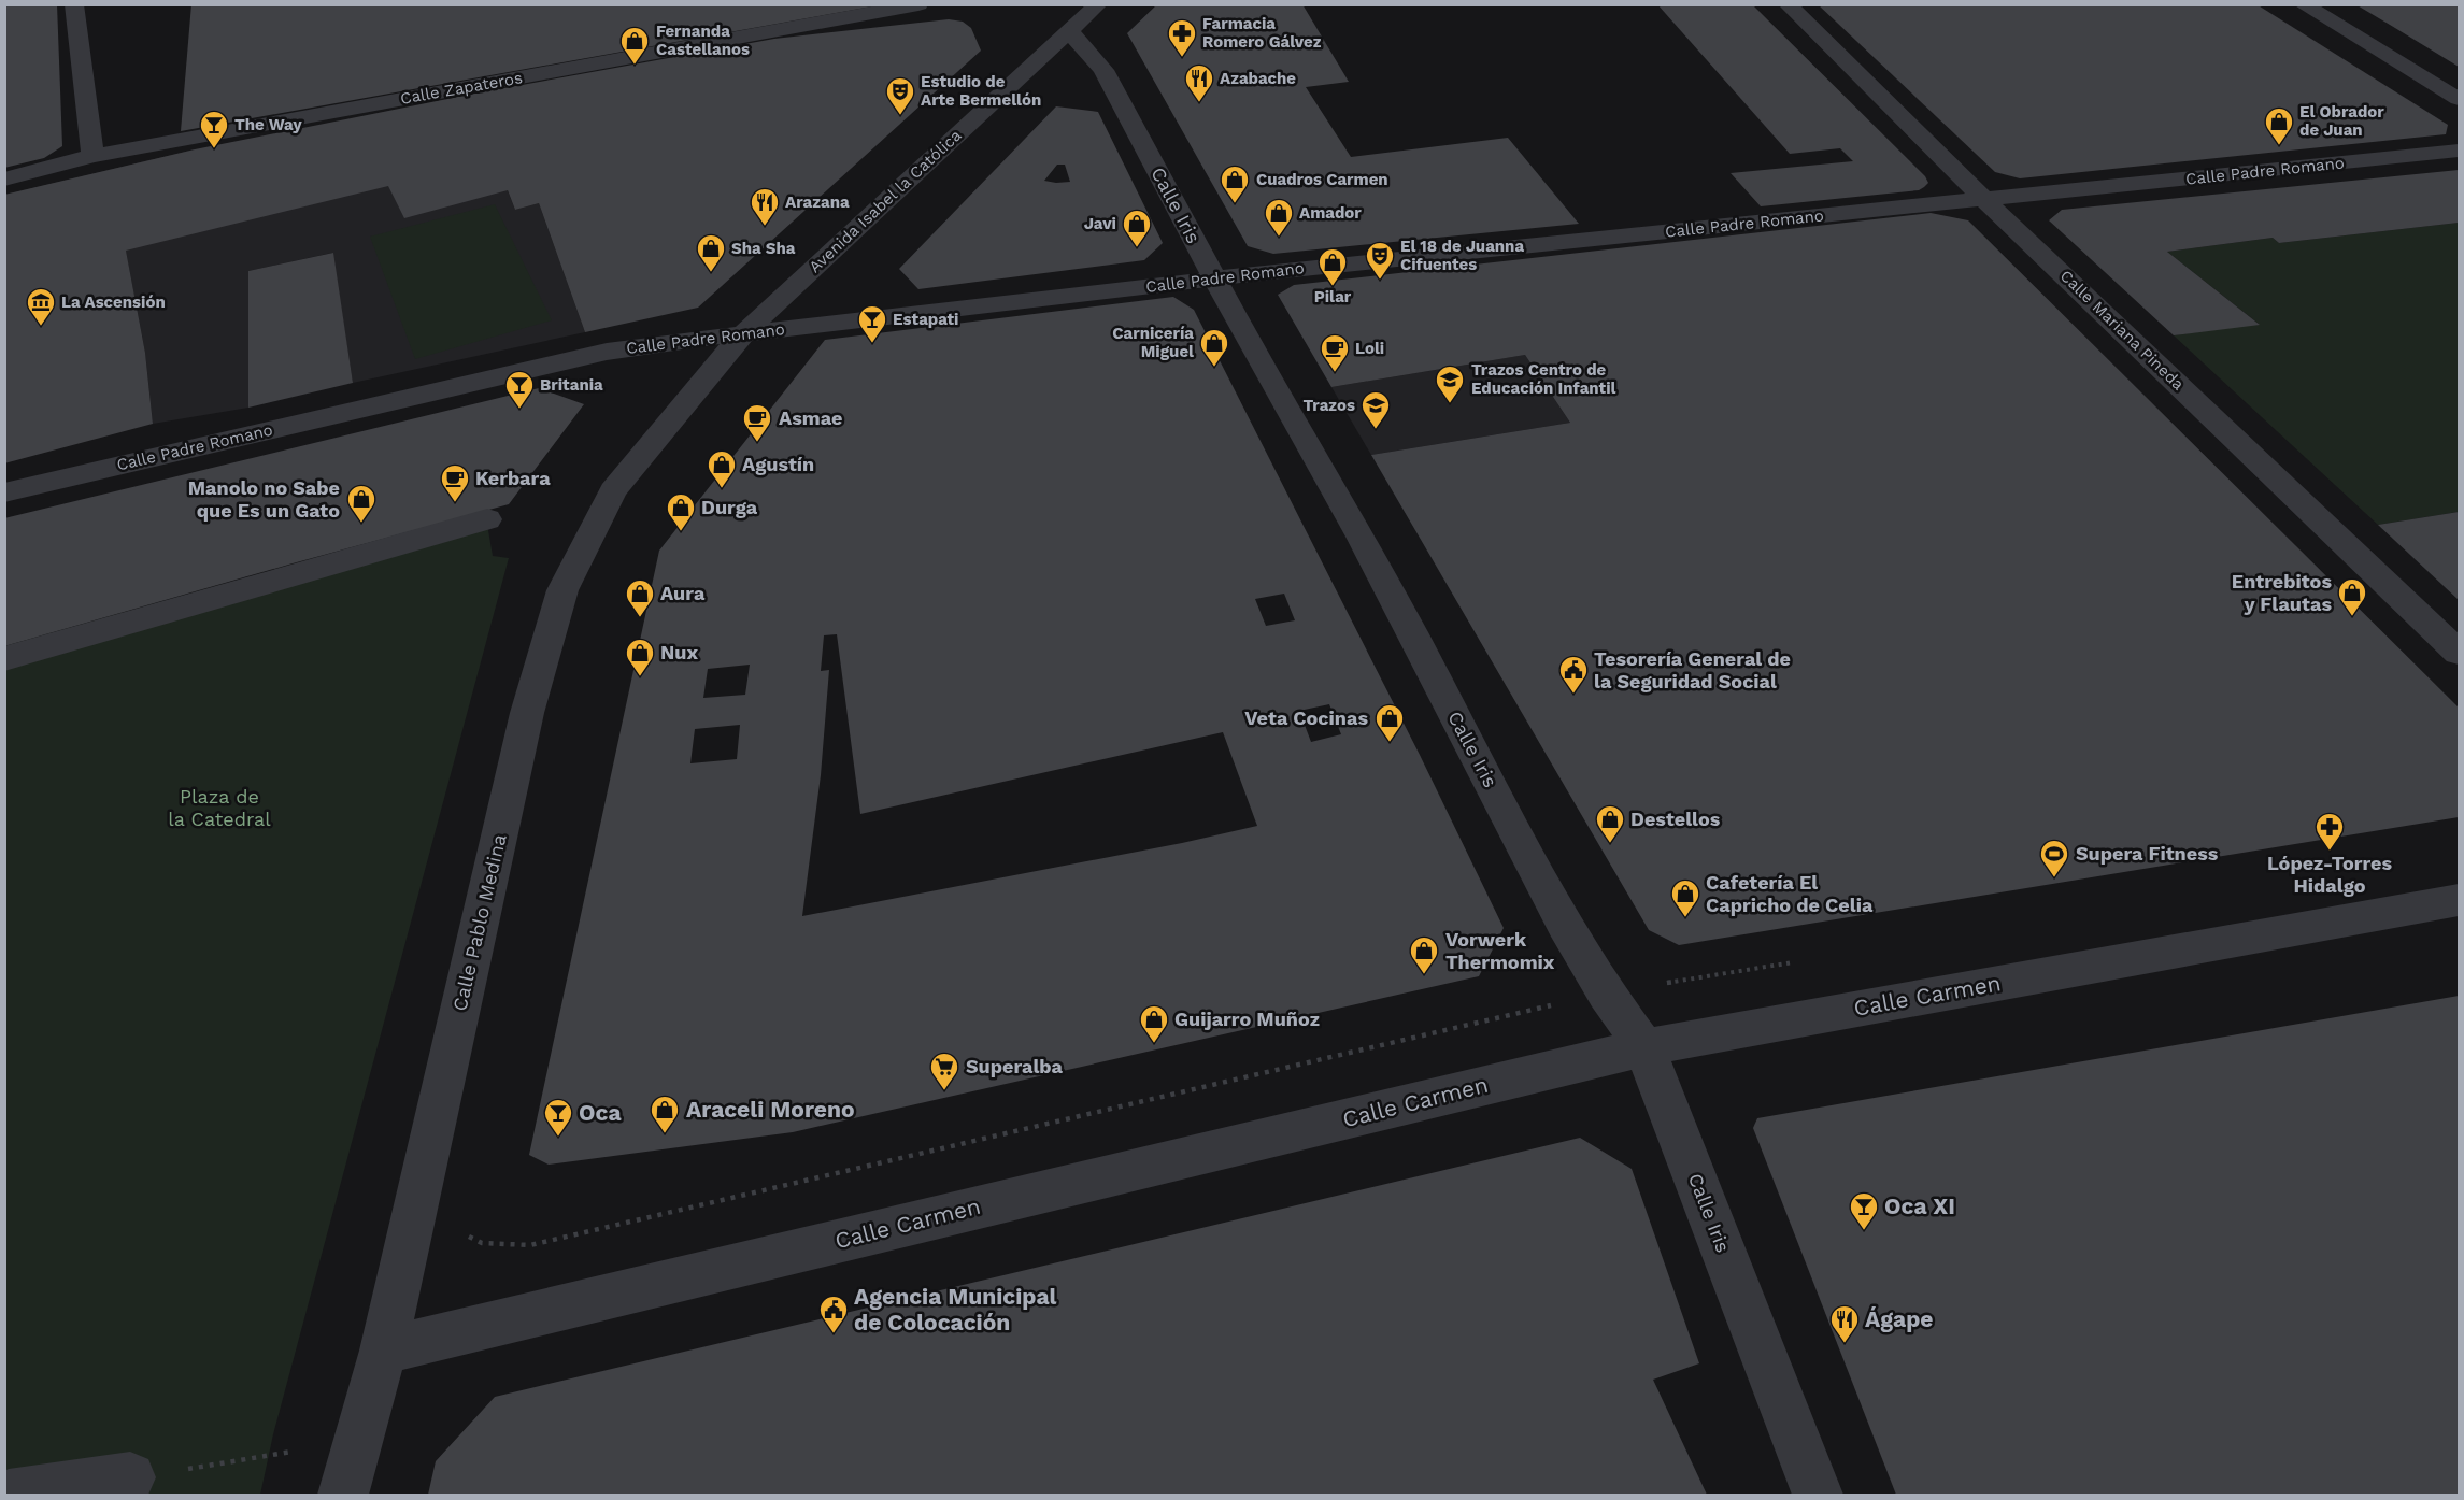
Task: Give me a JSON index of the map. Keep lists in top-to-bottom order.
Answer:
{
  "streets": {
    "street": [
      "Calle Zapateros",
      "Calle Padre Romano",
      "Avenida Isabel la Católica",
      "Calle Iris",
      "Calle Mariana Pineda",
      "Calle Pablo Medina",
      "Calle Carmen"
    ]
  },
  "crossings": [
    ["Calle Padre Romano", "Avenida Isabel la Católica"],
    ["Calle Padre Romano", "Calle Iris"],
    ["Calle Padre Romano", "Calle Mariana Pineda"],
    ["Avenida Isabel la Católica", "Calle Iris"],
    ["Avenida Isabel la Católica", "Calle Pablo Medina"],
    ["Calle Iris", "Calle Carmen"],
    ["Calle Pablo Medina", "Calle Carmen"]
  ],
  "parks": ["Plaza de la Catedral"],
  "places": {
    "pharmacy": ["Farmacia Romero Gálvez", "López-Torres Hidalgo"],
    "shop": [
      "Fernanda Castellanos",
      "El Obrador de Juan",
      "Cuadros Carmen",
      "Amador",
      "Javi",
      "Sha Sha",
      "Pilar",
      "Carnicería Miguel",
      "Agustín",
      "Manolo no Sabe que Es un Gato",
      "Durga",
      "Entrebitos y Flautas",
      "Aura",
      "Nux",
      "Veta Cocinas",
      "Destellos",
      "Cafetería El Capricho de Celia",
      "Vorwerk Thermomix",
      "Guijarro Muñoz",
      "Araceli Moreno"
    ],
    "restaurant": ["Azabache", "Arazana", "Ágape"],
    "theatre": ["Estudio de Arte Bermellón", "El 18 de Juanna Cifuentes"],
    "bar": [
      "The Way",
      "Estapati",
      "Britania",
      "Oca",
      "Oca XI"
    ],
    "museum": ["La Ascensión"],
    "cafe": ["Loli", "Asmae", "Kerbara"],
    "school or university": ["Trazos Centro de Educación Infantil", "Trazos"],
    "public building": ["Tesorería General de la Seguridad Social", "Agencia Municipal de Colocación"],
    "sports": ["Supera Fitness"],
    "supermarket": ["Superalba"]
  }
}
